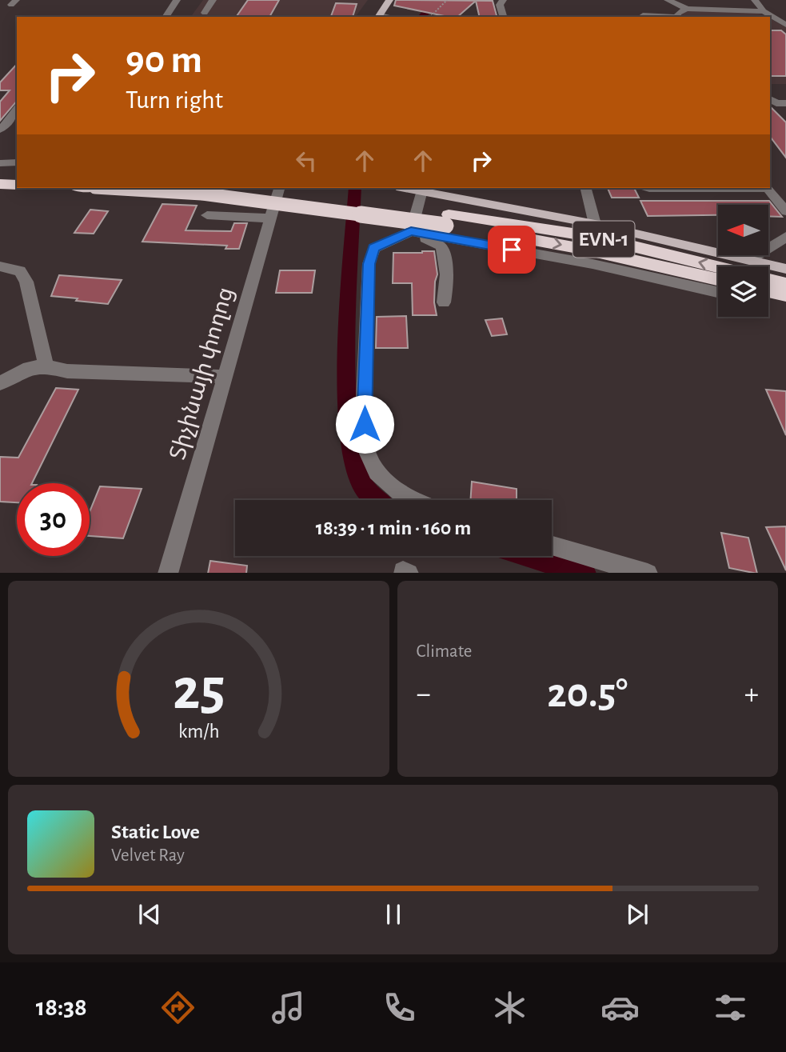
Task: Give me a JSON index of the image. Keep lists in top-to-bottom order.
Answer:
{
  "streets": {
    "highway": ["EVN-1"],
    "street": ["Տիչինայի փողոց"]
  },
  "north": "left",
  "page": {
    "turn": ["90 m", "Turn right"],
    "limit": "30",
    "trip": "18:39 · 1 min · 160 m",
    "tile": "Climate",
    "heat": ["−", "20.5°", "+"],
    "song": ["Static Love", "Velvet Ray"],
    "tabs": "18:38",
    "gauge": ["25", "km/h"]
  }
}
